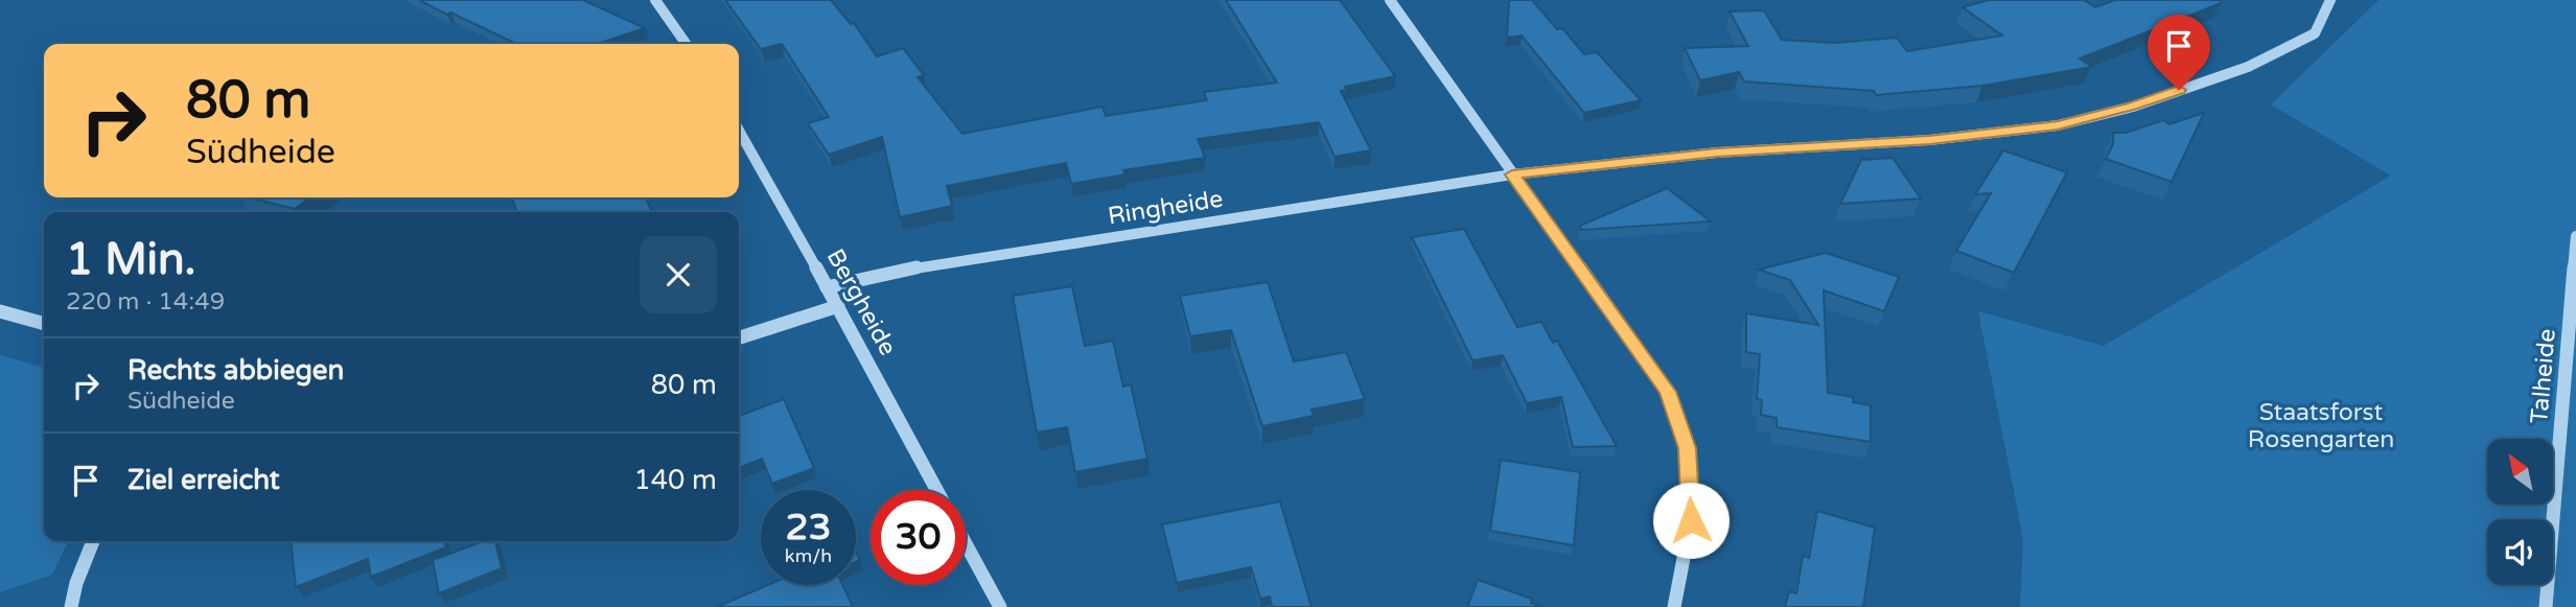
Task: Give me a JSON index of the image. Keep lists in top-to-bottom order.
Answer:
{
  "streets": {
    "street": ["Ringheide", "Bergheide", "Talheide"]
  },
  "crossings": [
    ["Ringheide", "Bergheide"]
  ],
  "parks": ["Staatsforst Rosengarten"],
  "north": "top left",
  "page": {
    "turn": ["80 m", "Südheide"],
    "heading": ["1 Min.", "220 m · 14:49"],
    "list": [
      {
        "name": "Rechts abbiegen",
        "note": "Südheide",
        "value": "80 m"
      },
      {
        "name": "Ziel erreicht",
        "value": "140 m"
      }
    ],
    "speed": "23 km/h",
    "limit": "30"
  }
}
